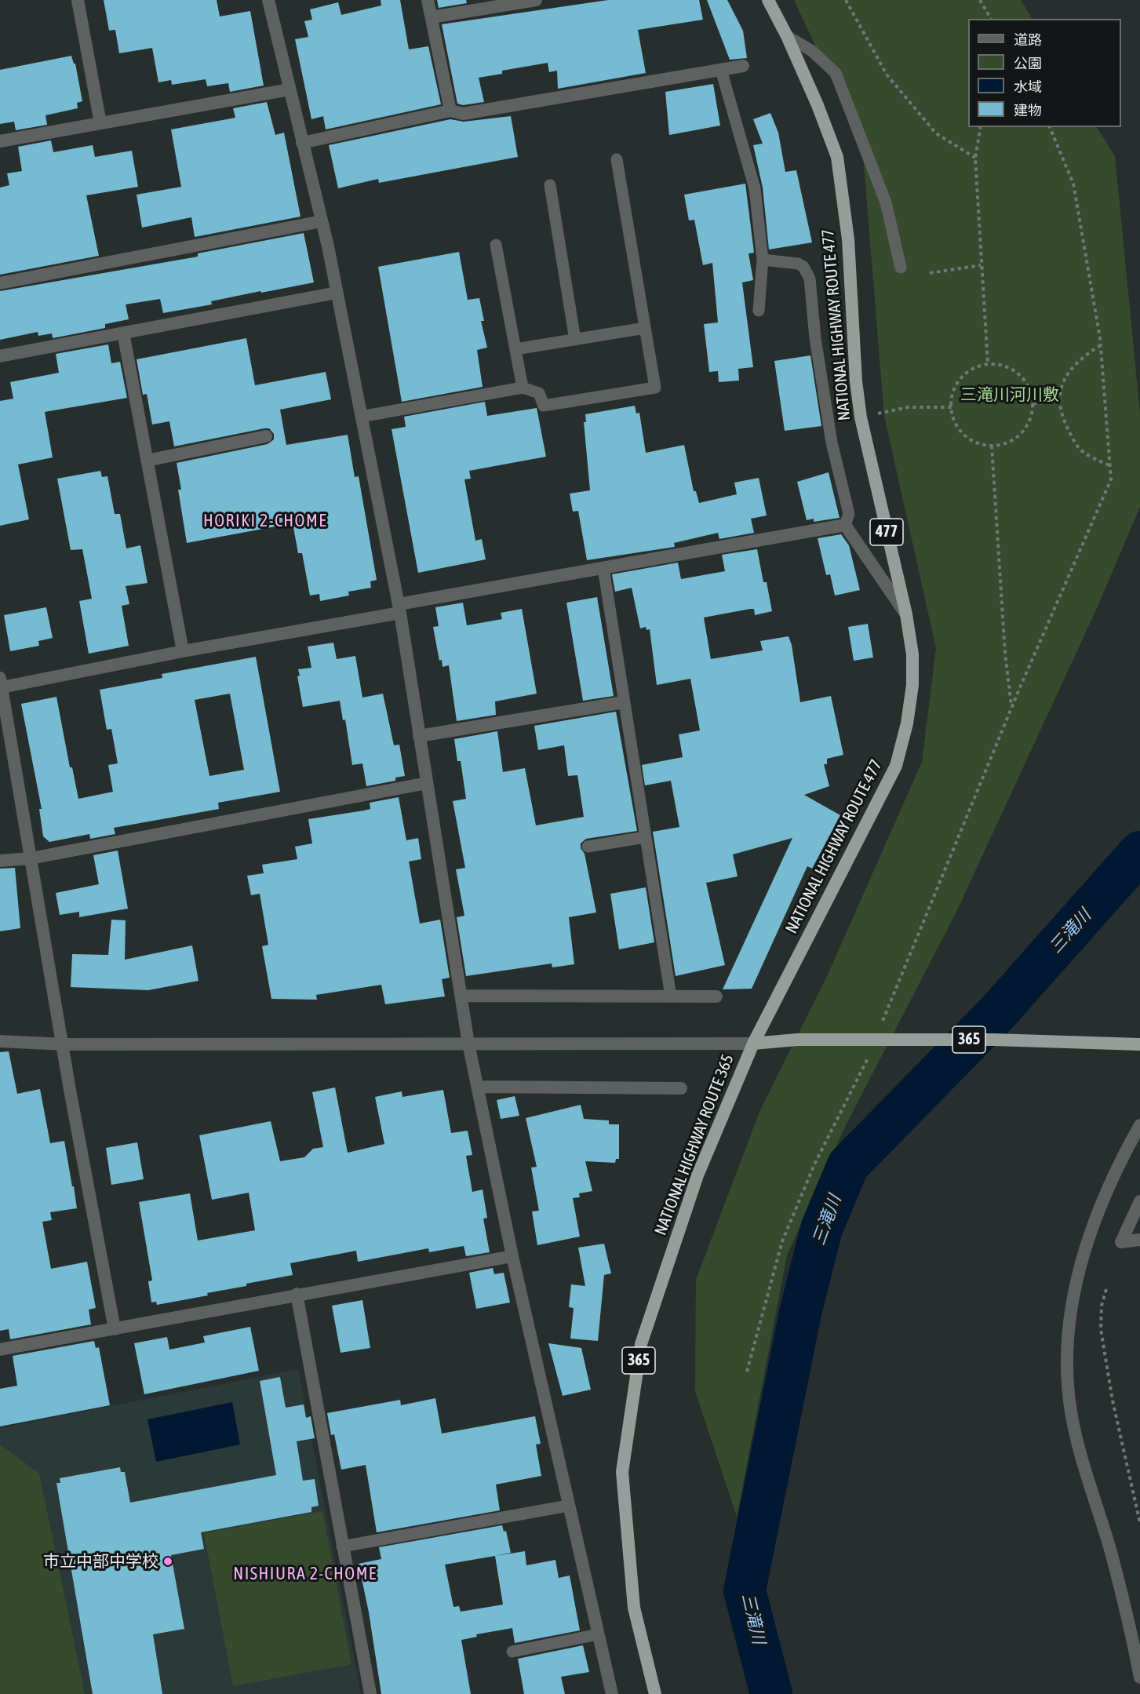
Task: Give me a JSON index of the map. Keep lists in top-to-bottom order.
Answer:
{
  "streets": {
    "highway": [
      "NATIONAL HIGHWAY ROUTE 477",
      "477",
      "365",
      "NATIONAL HIGHWAY ROUTE 365"
    ]
  },
  "crossings": [
    ["NATIONAL HIGHWAY ROUTE 477", "NATIONAL HIGHWAY ROUTE 365"]
  ],
  "districts": ["HORIKI 2-CHOME", "NISHIURA 2-CHOME"],
  "water": ["三滝川"],
  "parks": ["三滝川河川敷"],
  "places": ["市立中部中学校"],
  "legend": [
    "道路",
    "公園",
    "水域",
    "建物"
  ]
}
